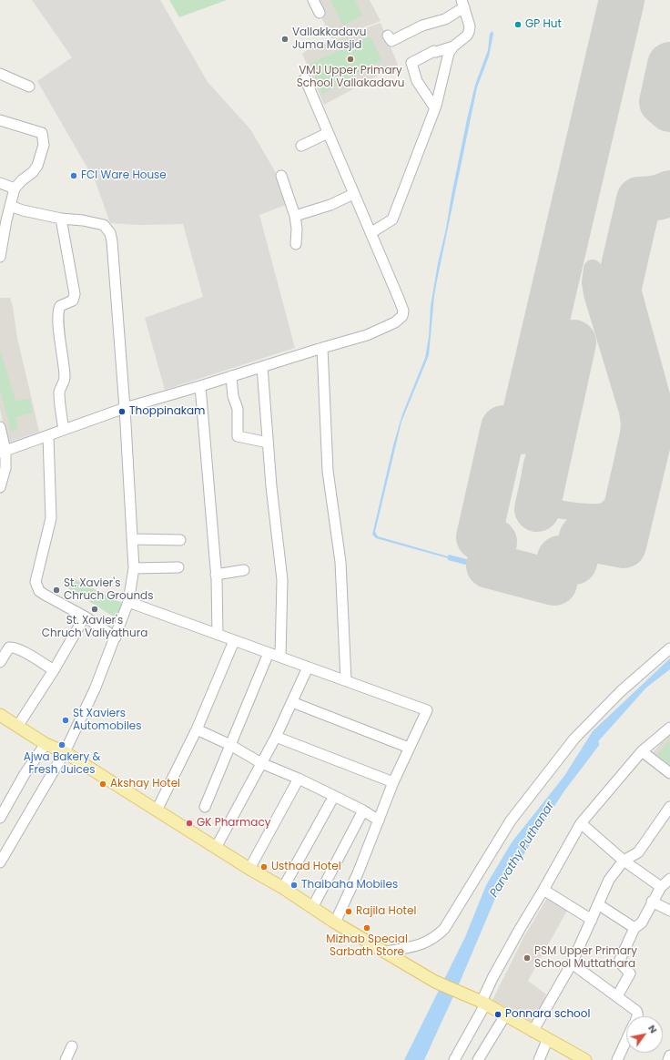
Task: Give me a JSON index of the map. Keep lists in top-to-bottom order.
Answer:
{
  "water": ["Parvathy Puthanar"],
  "places": [
    "GP Hut",
    "Vallakkadavu Juma Masjid",
    "VMJ Upper Primary School Vallakadavu",
    "FCI Ware House",
    "Thoppinakam",
    "St. Xavier's Chruch Grounds",
    "St. Xavier's Chruch Valiyathura",
    "St Xaviers Automobiles",
    "Ajwa Bakery & Fresh Juices",
    "Akshay Hotel",
    "GK Pharmacy",
    "Usthad Hotel",
    "Thaibaha Mobiles",
    "Rajila Hotel",
    "Mizhab Special Sarbath Store",
    "PSM Upper Primary School Muttathara",
    "Ponnara school"
  ],
  "north": "top right"
}
